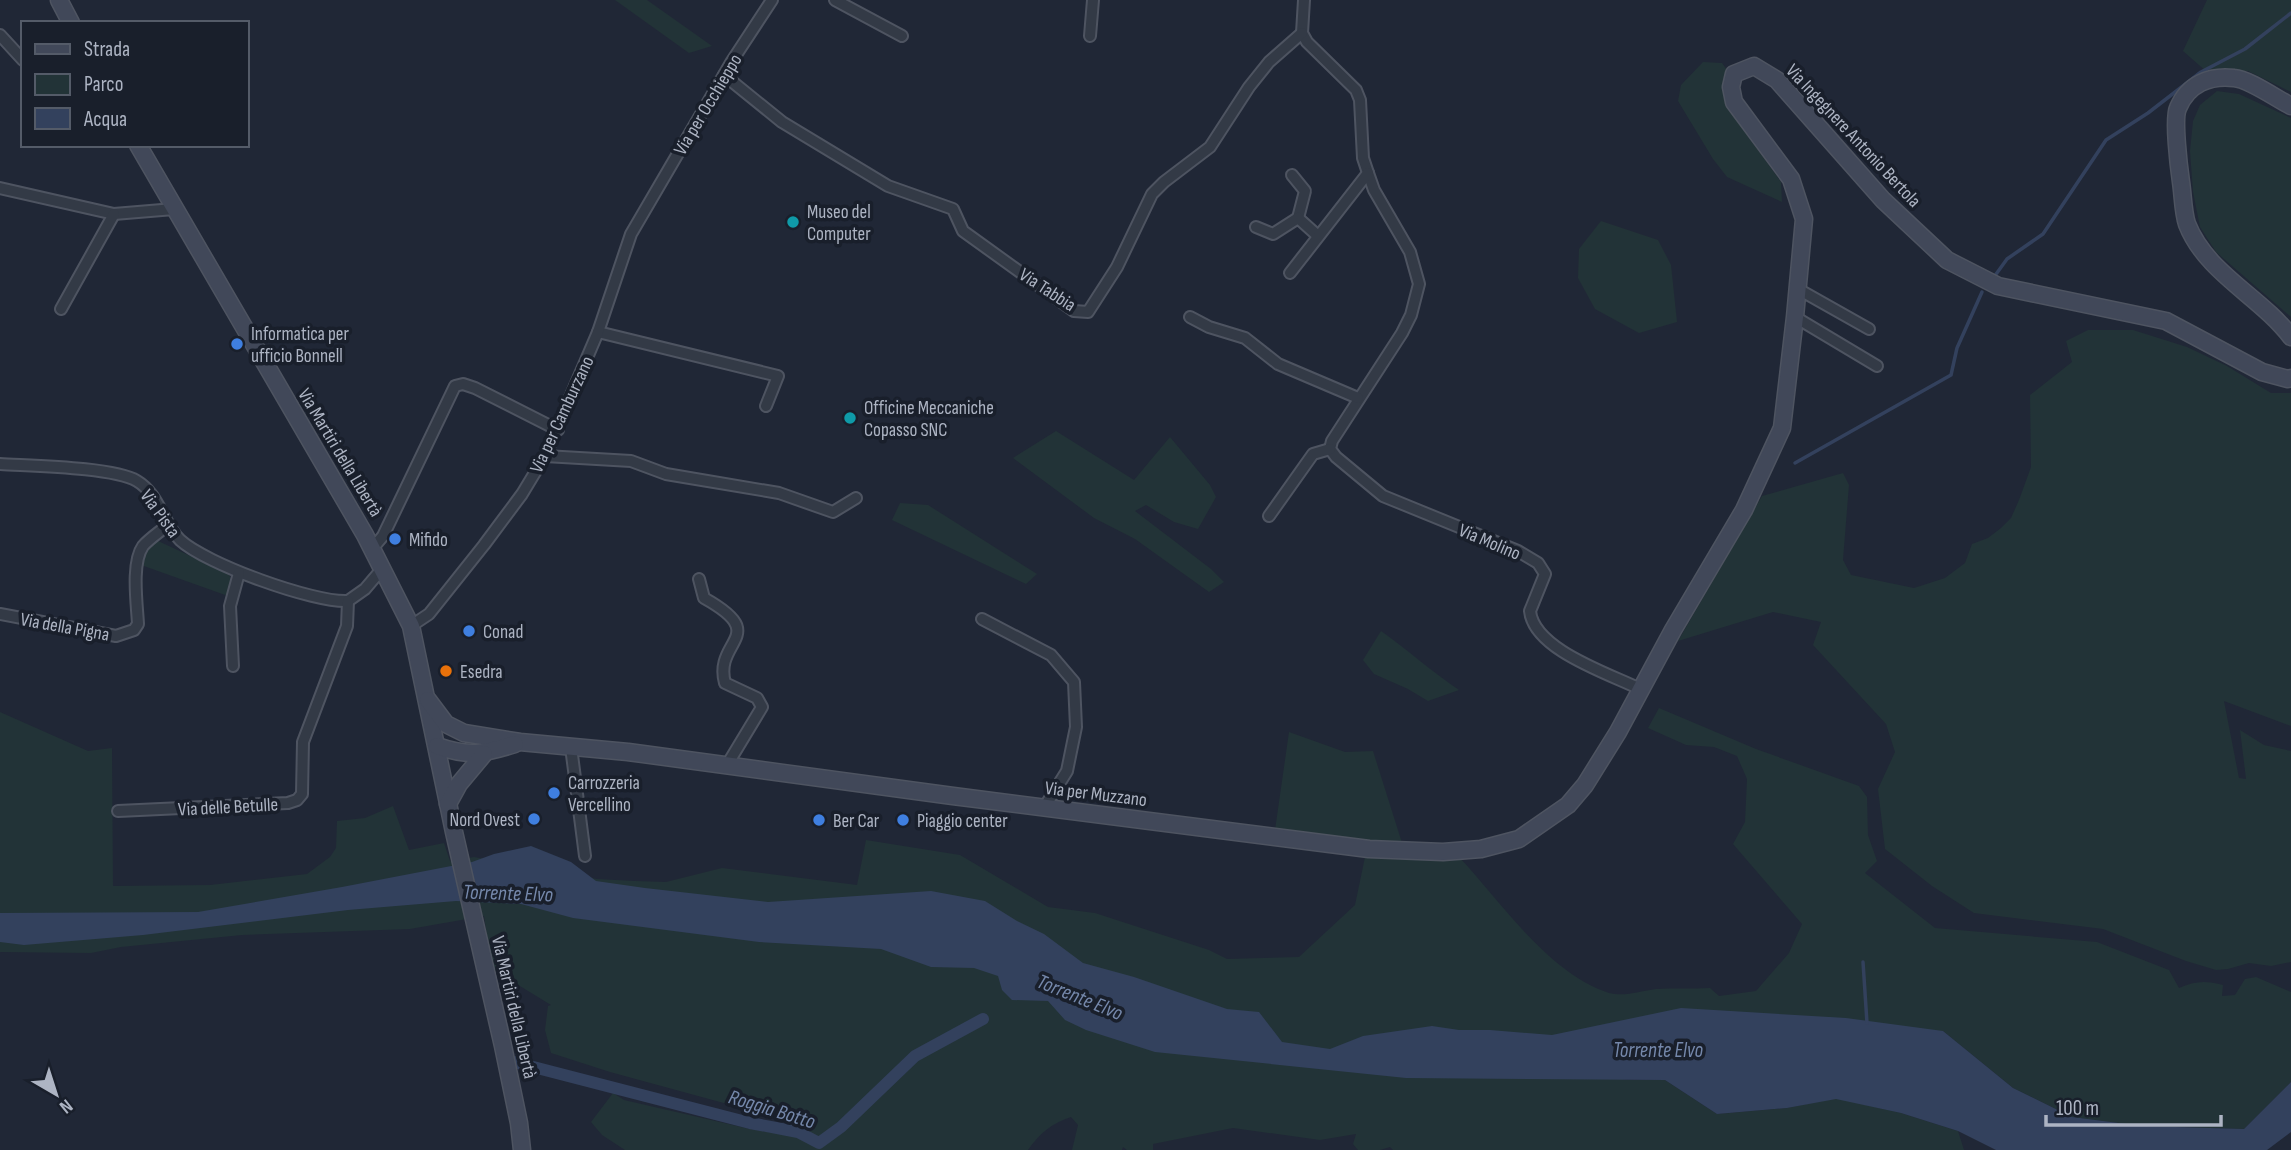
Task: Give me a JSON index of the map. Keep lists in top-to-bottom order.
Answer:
{
  "streets": {
    "street": [
      "Via per Occhieppo",
      "Via Ingegnere Antonio Bertola",
      "Via Tabbia",
      "Via per Camburzano",
      "Via Martiri della Libertà",
      "Via Pista",
      "Via Molino",
      "Via della Pigna",
      "Via per Muzzano",
      "Via delle Betulle"
    ]
  },
  "crossings": [
    ["Via per Occhieppo", "Via Tabbia"],
    ["Via per Occhieppo", "Via per Camburzano"],
    ["Via Ingegnere Antonio Bertola", "Via Molino"],
    ["Via Ingegnere Antonio Bertola", "Via per Muzzano"],
    ["Via per Camburzano", "Via Martiri della Libertà"],
    ["Via Martiri della Libertà", "Via per Muzzano"],
    ["Via Pista", "Via della Pigna"],
    ["Via Pista", "Via delle Betulle"],
    ["Via Molino", "Via per Muzzano"]
  ],
  "water": ["Torrente Elvo", "Roggia Botto"],
  "places": [
    "Museo del Computer",
    "Informatica per ufficio Bonnell",
    "Officine Meccaniche Copasso SNC",
    "Mifido",
    "Conad",
    "Esedra",
    "Carrozzeria Vercellino",
    "Nord Ovest",
    "Ber Car",
    "Piaggio center"
  ],
  "legend": ["Strada", "Parco", "Acqua"],
  "scale_bar": "100 m",
  "north": "bottom right"
}
